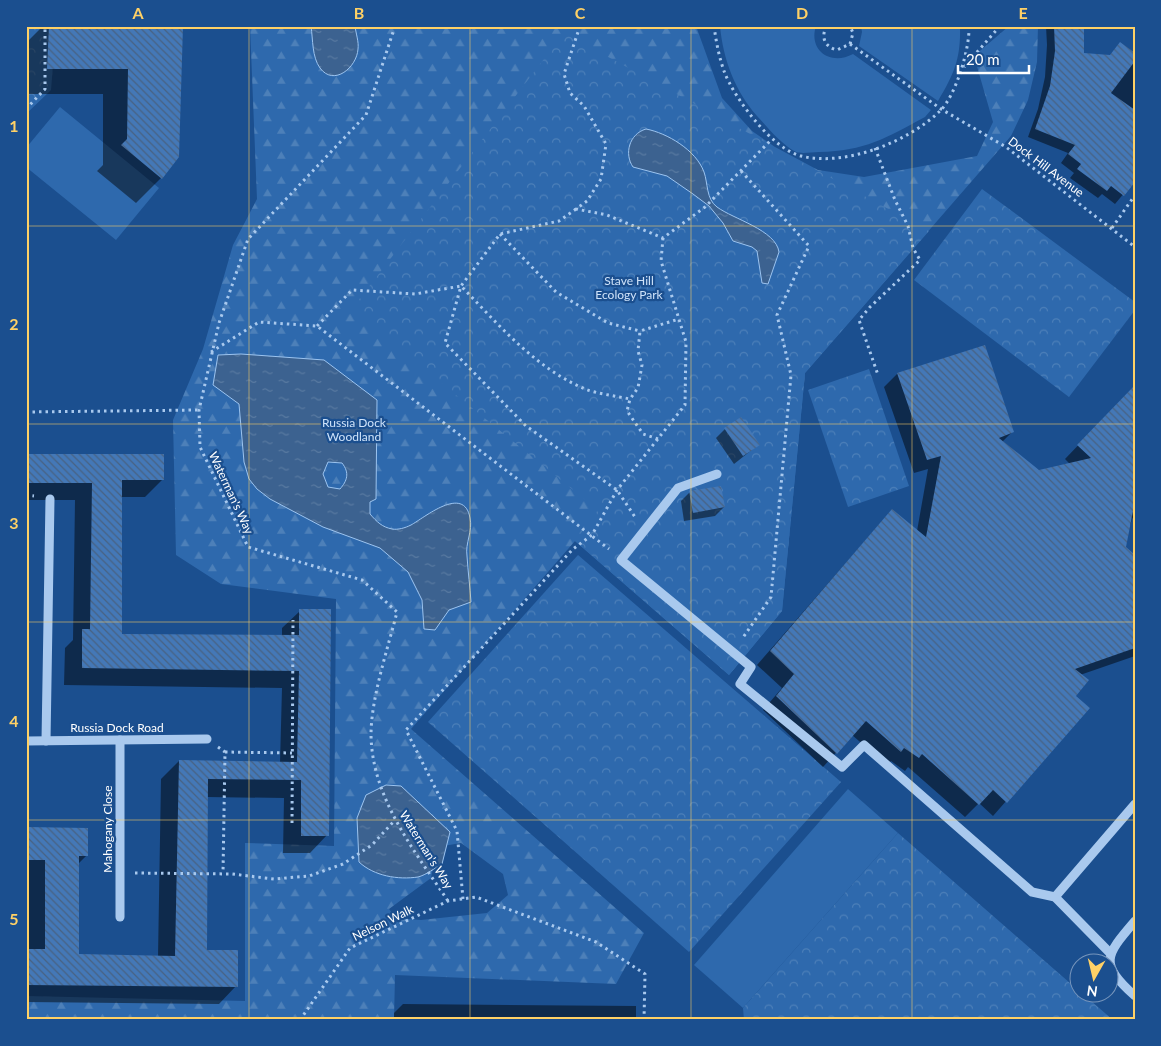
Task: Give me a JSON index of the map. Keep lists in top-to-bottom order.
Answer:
{
  "streets": {
    "street": ["Russia Dock Road", "Mahogany Close"],
    "path": ["Dock Hill Avenue", "Waterman's Way", "Nelson Walk"]
  },
  "crossings": [
    ["Waterman's Way", "Nelson Walk"],
    ["Russia Dock Road", "Mahogany Close"]
  ],
  "parks": ["Stave Hill Ecology Park", "Russia Dock Woodland"],
  "scale_bar": "20 m",
  "north": "bottom",
  "grid": {
    "columns": [
      "A",
      "B",
      "C",
      "D",
      "E"
    ],
    "rows": [
      "1",
      "2",
      "3",
      "4",
      "5"
    ]
  }
}
